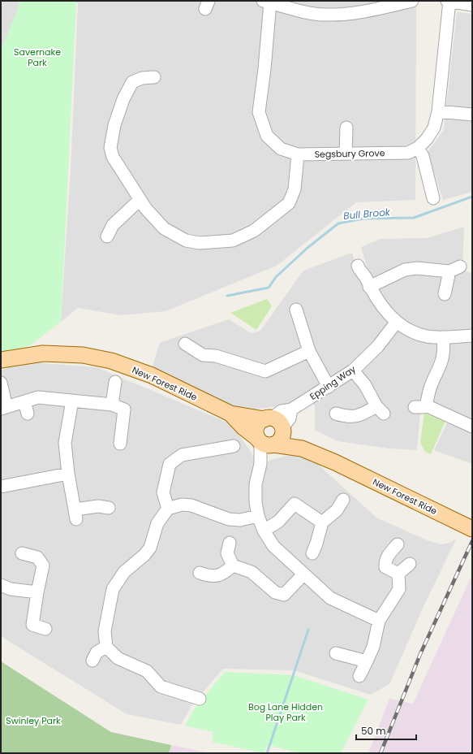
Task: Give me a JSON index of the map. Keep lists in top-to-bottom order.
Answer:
{
  "streets": {
    "main road": ["New Forest Ride"],
    "street": ["Segsbury Grove", "Epping Way"]
  },
  "crossings": [
    ["Epping Way", "New Forest Ride"]
  ],
  "water": ["Bull Brook"],
  "parks": ["Savernake Park", "Bog Lane Hidden Play Park", "Swinley Park"],
  "scale_bar": "50 m"
}
